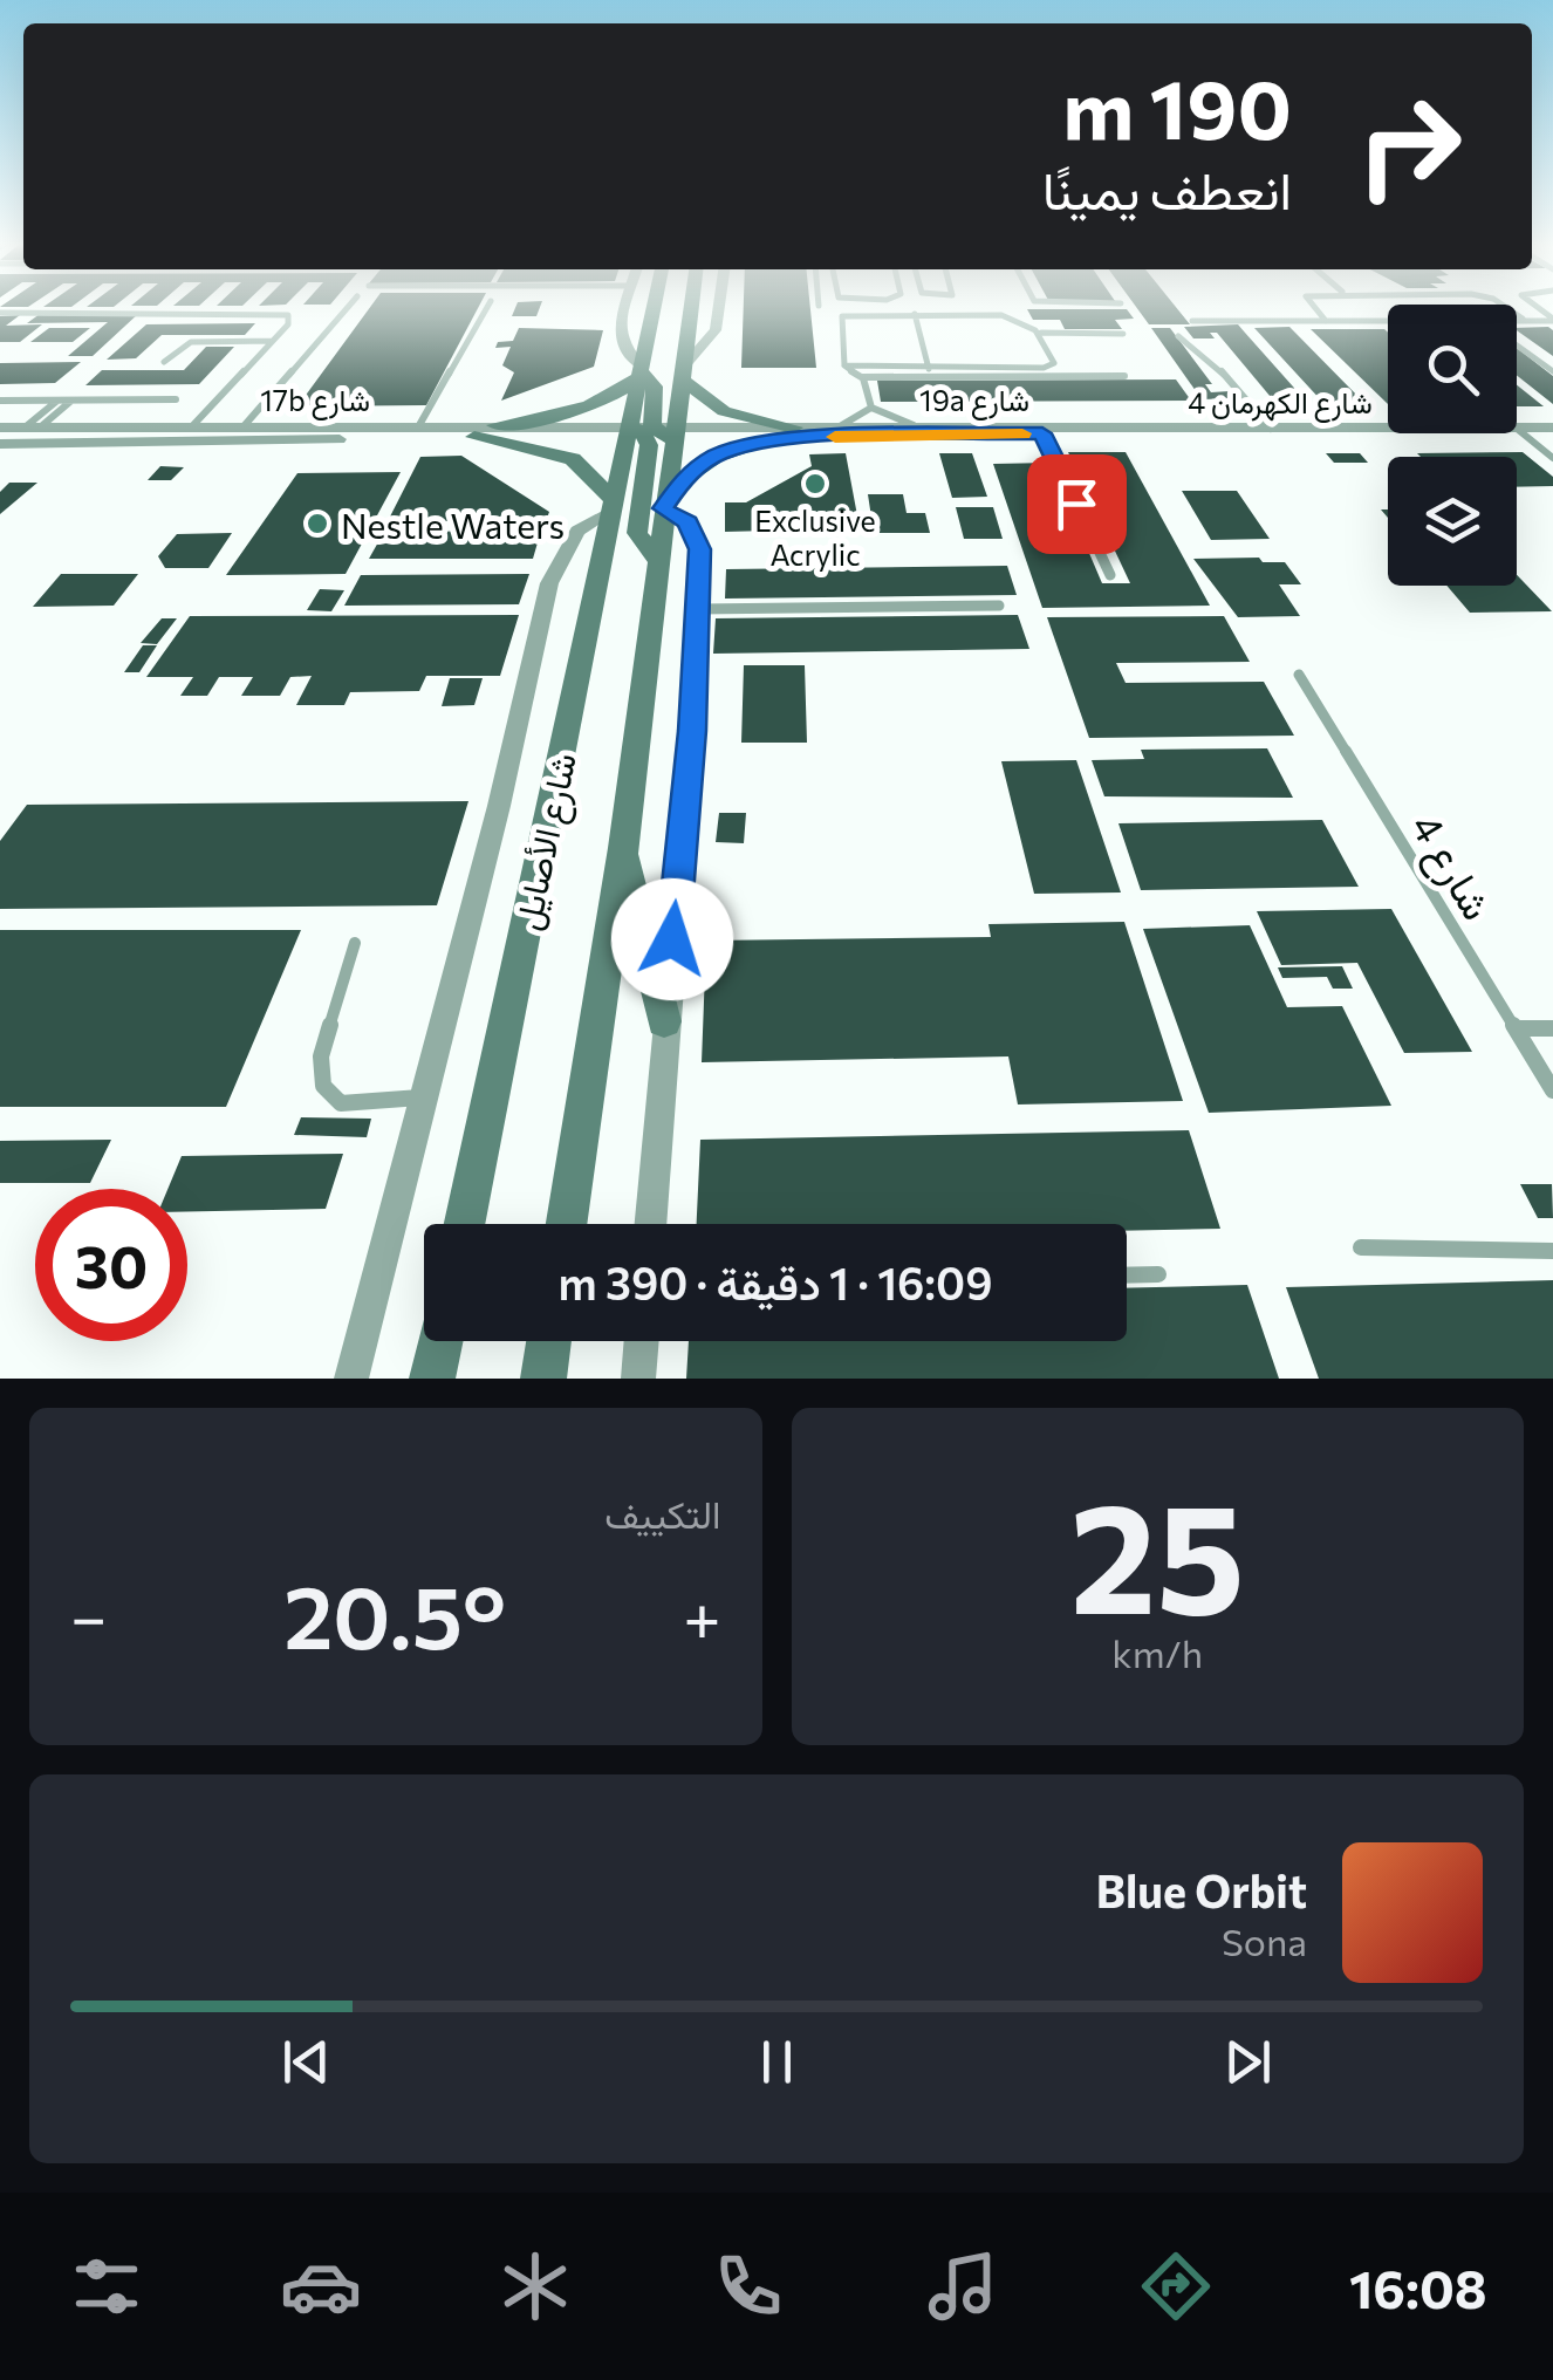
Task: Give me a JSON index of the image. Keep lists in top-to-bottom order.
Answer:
{
  "streets": {
    "main road": ["شارع الأصايل"],
    "street": ["17b شارع", "19a شارع", "شارع الكهرمان 4"],
    "lane": ["شارع 4"]
  },
  "crossings": [
    ["17b شارع", "19a شارع"],
    ["17b شارع", "شارع الأصايل"],
    ["19a شارع", "شارع الكهرمان 4"],
    ["19a شارع", "شارع الأصايل"]
  ],
  "places": ["Exclusive Acrylic", "Nestle Waters"],
  "page": {
    "turn": ["190 m", "انعطف يمينًا"],
    "limit": "30",
    "trip": "16:09 · 1 دقيقة · 390 m",
    "tile": [
      ["25", "km/h"],
      "التكييف"
    ],
    "heat": ["−", "20.5°", "+"],
    "song": ["Blue Orbit", "Sona"],
    "tabs": "16:08"
  }
}
